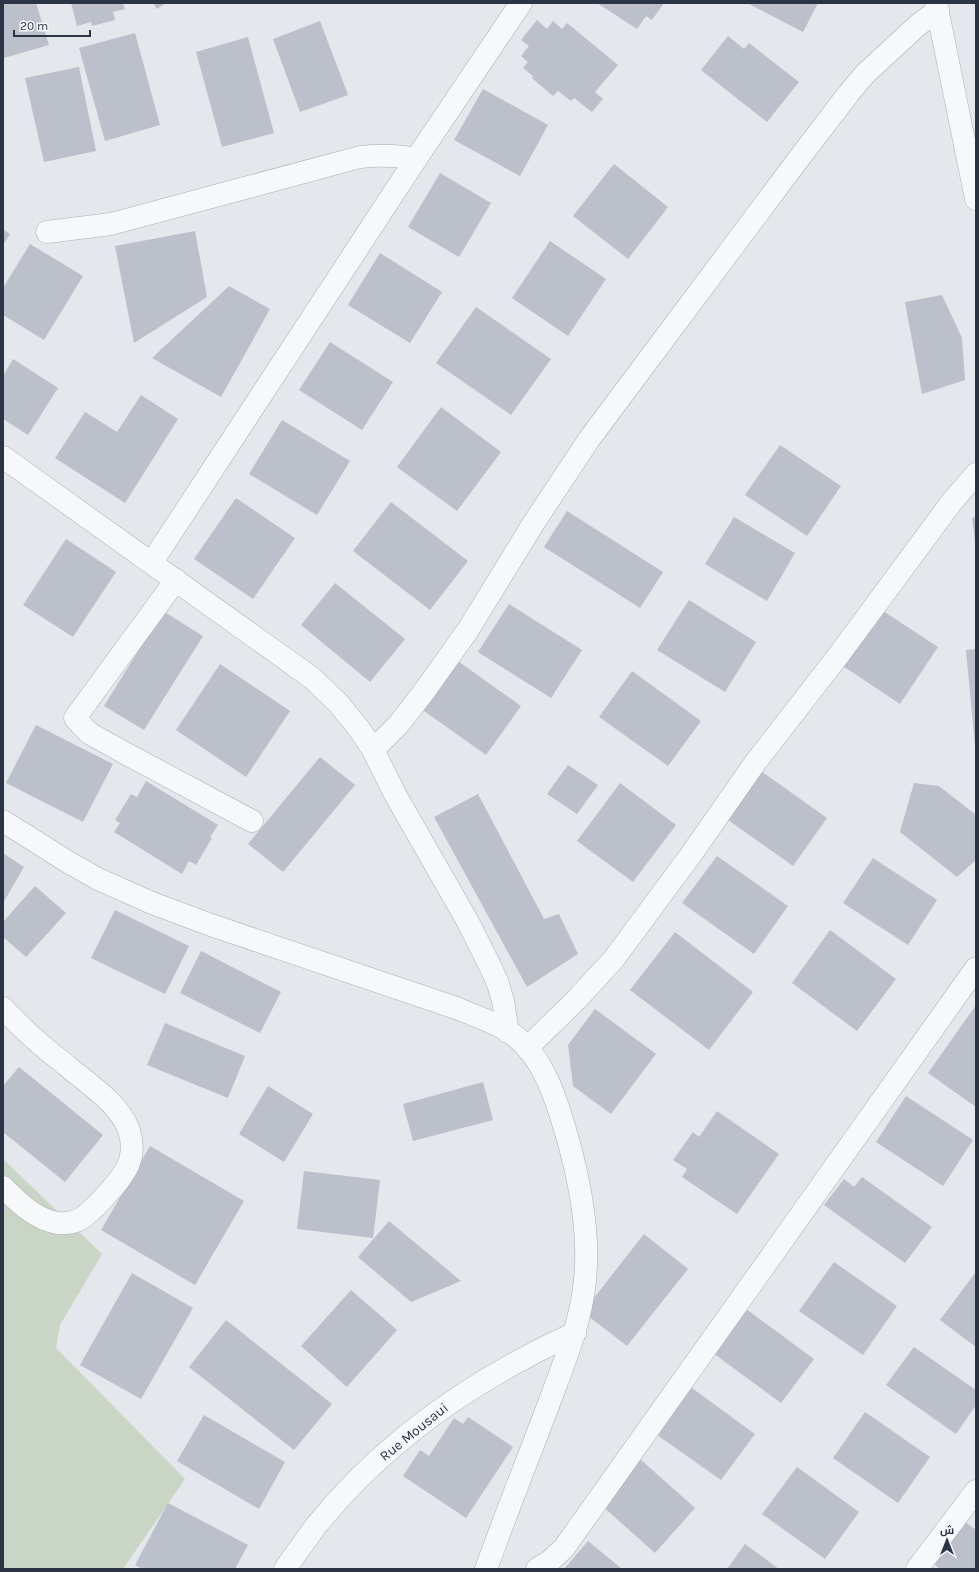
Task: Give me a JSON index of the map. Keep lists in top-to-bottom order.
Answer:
{
  "streets": {
    "street": ["Rue Mousaui"]
  },
  "scale_bar": "20 m",
  "north": "top"
}
